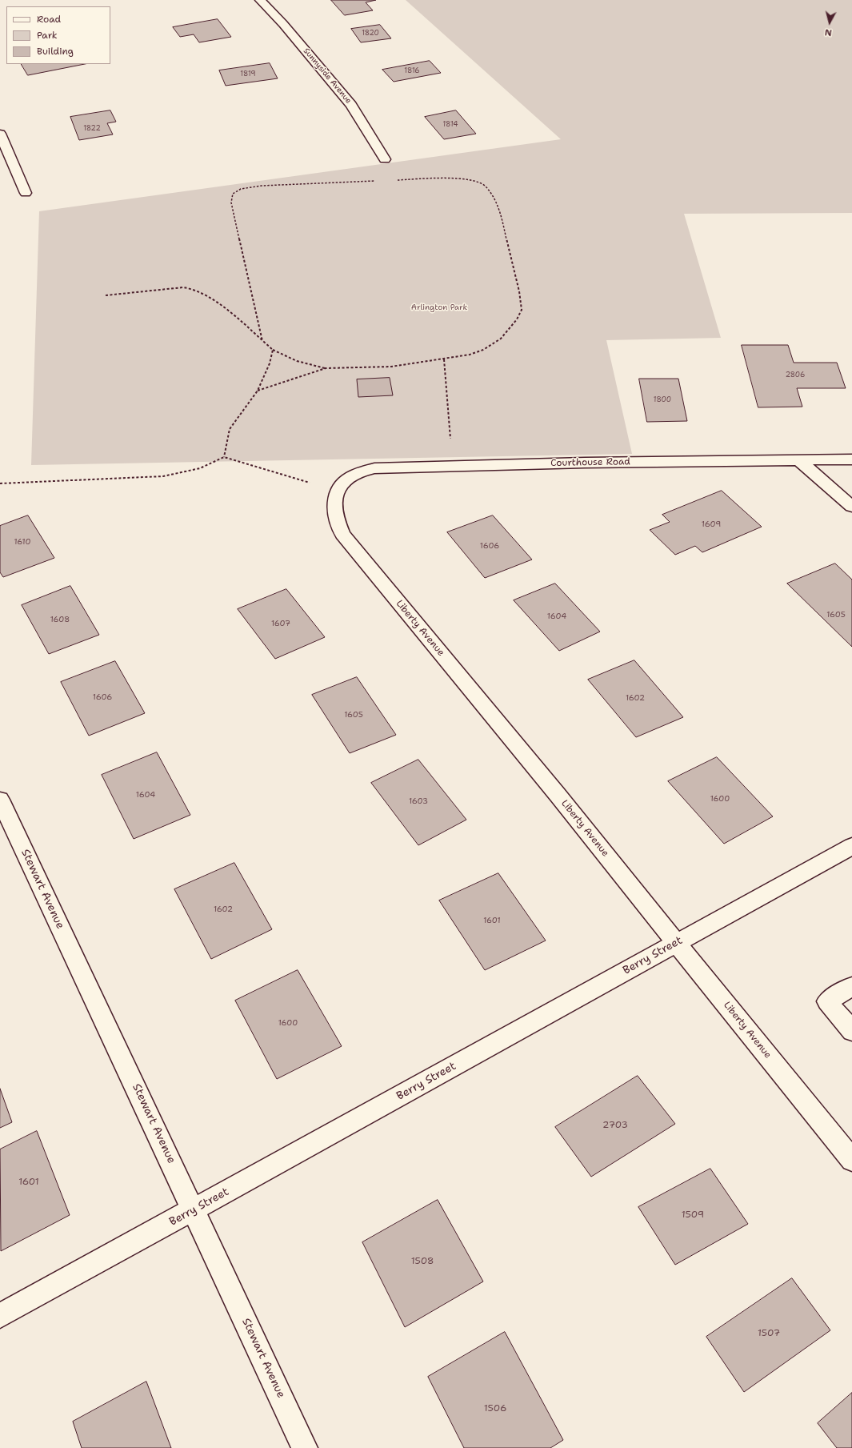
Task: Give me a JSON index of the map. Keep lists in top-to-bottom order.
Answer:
{
  "streets": {
    "street": [
      "Sunnyside Avenue",
      "Courthouse Road",
      "Liberty Avenue",
      "Stewart Avenue",
      "Berry Street"
    ]
  },
  "crossings": [
    ["Courthouse Road", "Liberty Avenue"],
    ["Liberty Avenue", "Berry Street"],
    ["Stewart Avenue", "Berry Street"]
  ],
  "parks": ["Arlington Park"],
  "house_numbers": [
    "1820",
    "1816",
    "1819",
    "1814",
    "1822",
    "2806",
    "1800",
    "1609",
    "1610",
    "1606",
    "1605",
    "1604",
    "1608",
    "1607",
    "1606",
    "1602",
    "1605",
    "1604",
    "1600",
    "1603",
    "1602",
    "1601",
    "1600",
    "2703",
    "1601",
    "1509",
    "1508",
    "1507",
    "1506"
  ],
  "legend": ["Road", "Park", "Building"],
  "north": "bottom"
}
